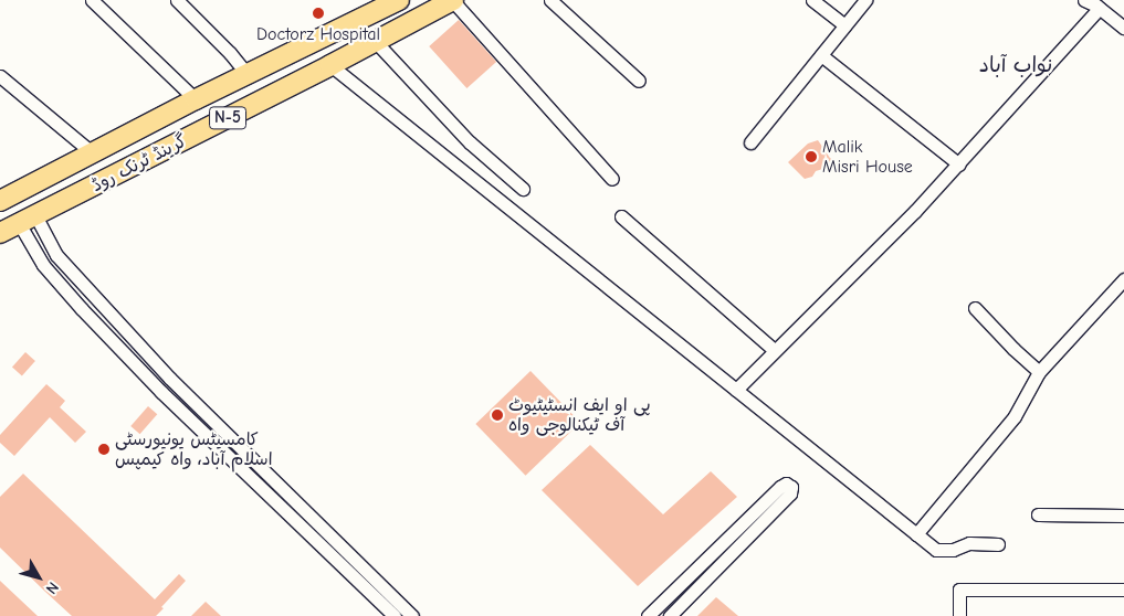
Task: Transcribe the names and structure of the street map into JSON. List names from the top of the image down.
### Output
{
  "streets": {
    "highway": ["N-5", "گرینڈ ٹرنک روڈ"]
  },
  "districts": ["نواب آباد"],
  "places": [
    "Doctorz Hospital",
    "Malik Misri House",
    "پی او ایف انسٹیٹیوٹ آف ٹیکنالوجی واہ",
    "کامسیٹس یونیورسٹی اسلام آباد، واہ کیمپس"
  ],
  "north": "bottom right"
}
